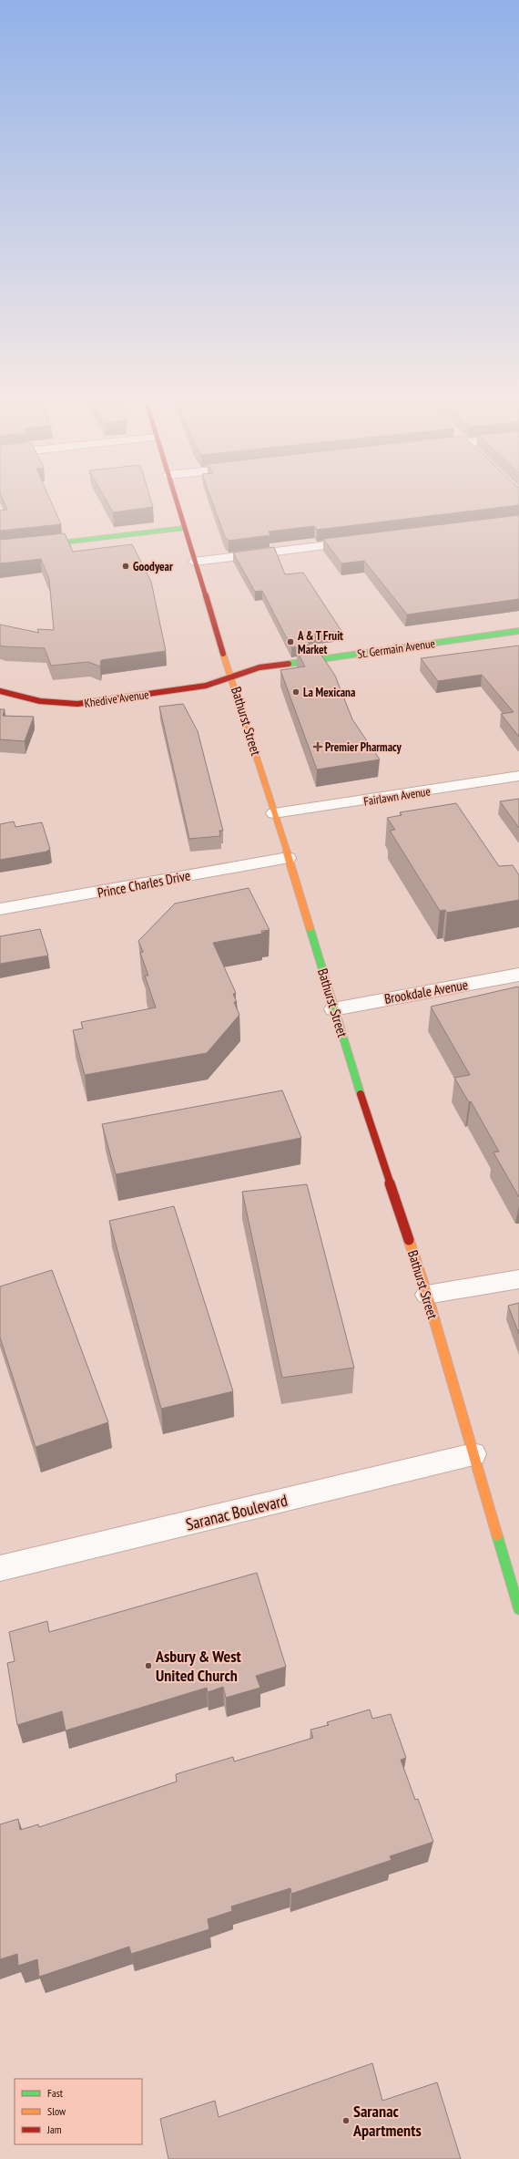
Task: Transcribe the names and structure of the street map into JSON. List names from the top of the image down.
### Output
{
  "streets": {
    "main road": ["St. Germain Avenue", "Khedive Avenue", "Bathurst Street"],
    "street": [
      "Fairlawn Avenue",
      "Prince Charles Drive",
      "Brookdale Avenue",
      "Saranac Boulevard"
    ]
  },
  "crossings": [
    ["St. Germain Avenue", "Khedive Avenue"],
    ["St. Germain Avenue", "Bathurst Street"],
    ["Khedive Avenue", "Bathurst Street"],
    ["Bathurst Street", "Fairlawn Avenue"],
    ["Bathurst Street", "Prince Charles Drive"],
    ["Bathurst Street", "Brookdale Avenue"],
    ["Bathurst Street", "Saranac Boulevard"]
  ],
  "places": {
    "other": [
      "Goodyear",
      "A & T Fruit Market",
      "La Mexicana",
      "Asbury & West United Church",
      "Saranac Apartments"
    ],
    "health": ["Premier Pharmacy"]
  },
  "legend": ["Fast", "Slow", "Jam"]
}
